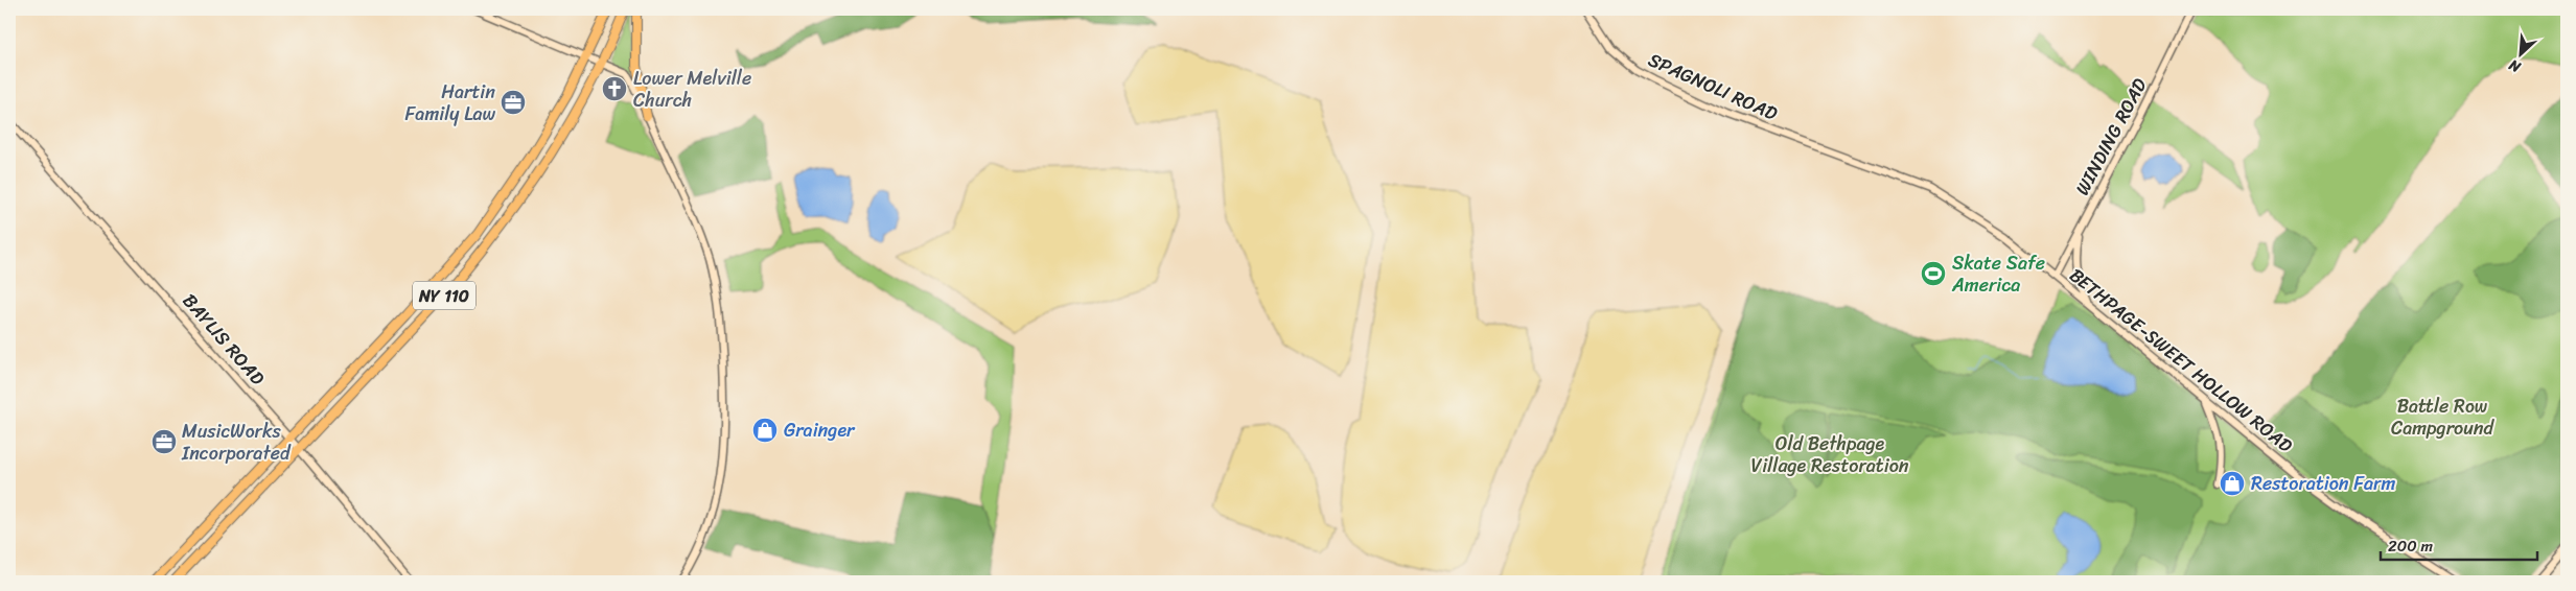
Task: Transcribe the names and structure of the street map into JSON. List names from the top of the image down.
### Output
{
  "streets": {
    "main road": [
      "SPAGNOLI ROAD",
      "WINDING ROAD",
      "NY 110",
      "BAYLIS ROAD",
      "BETHPAGE-SWEET HOLLOW ROAD"
    ]
  },
  "crossings": [
    ["SPAGNOLI ROAD", "BETHPAGE-SWEET HOLLOW ROAD"],
    ["WINDING ROAD", "BETHPAGE-SWEET HOLLOW ROAD"],
    ["NY 110", "BAYLIS ROAD"]
  ],
  "parks": ["Battle Row Campground", "Old Bethpage Village Restoration"],
  "places": {
    "church": ["Lower Melville Church"],
    "office": ["Hartin Family Law", "MusicWorks Incorporated"],
    "sports": ["Skate Safe America"],
    "shop": ["Grainger", "Restoration Farm"]
  },
  "scale_bar": "200 m",
  "north": "bottom left"
}
